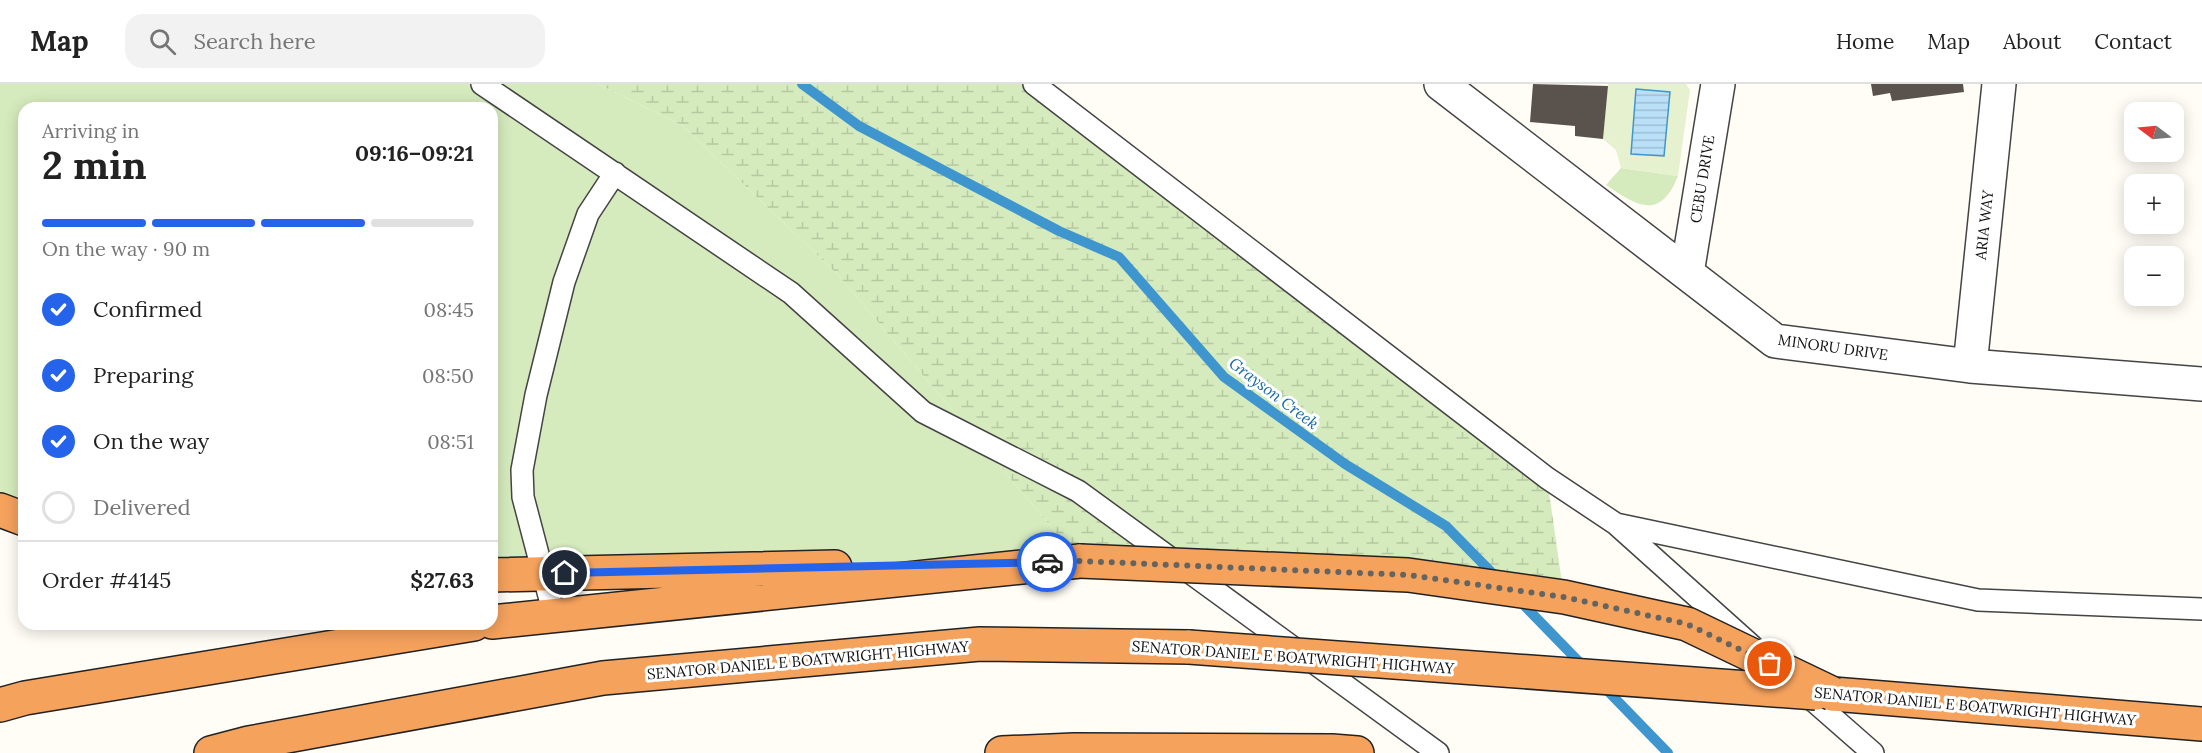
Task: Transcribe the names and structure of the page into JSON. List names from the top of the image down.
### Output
{
  "streets": {
    "highway": ["SENATOR DANIEL E BOATWRIGHT HIGHWAY"],
    "street": ["CEBU DRIVE", "ARIA WAY", "MINORU DRIVE"]
  },
  "crossings": [
    ["CEBU DRIVE", "MINORU DRIVE"],
    ["ARIA WAY", "MINORU DRIVE"]
  ],
  "water": ["Grayson Creek"],
  "north": "left",
  "page": {
    "header": "Map",
    "search": "Search here",
    "nav": [
      "Home",
      "Map",
      "About",
      "Contact"
    ],
    "map_buttons": ["+", "−"],
    "heading": ["2 min", "Arriving in", "09:16–09:21"],
    "panel": ["Order #4145", "$27.63"],
    "bar": "On the way · 90 m",
    "list": [
      ["Confirmed", "08:45"],
      ["Preparing", "08:50"],
      ["On the way", "08:51"],
      "Delivered"
    ]
  }
}
